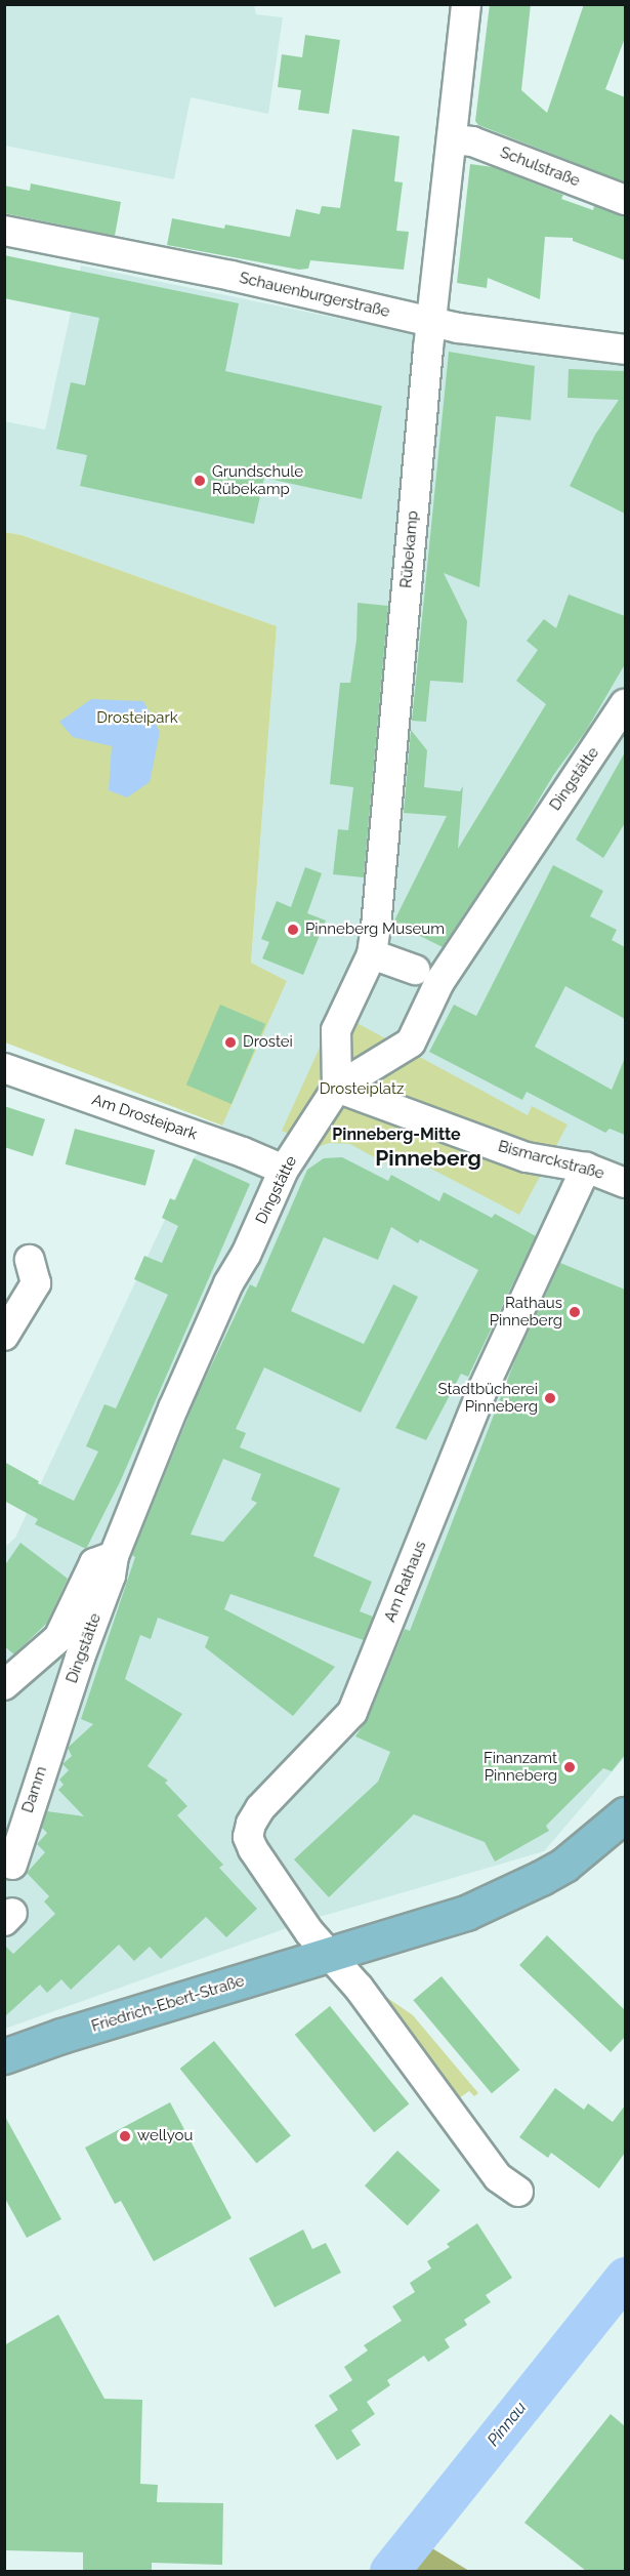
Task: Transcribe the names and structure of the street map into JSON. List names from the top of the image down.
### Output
{
  "streets": {
    "main road": ["Friedrich-Ebert-Straße"],
    "street": [
      "Schulstraße",
      "Schauenburgerstraße",
      "Rübekamp",
      "Dingstätte",
      "Am Drosteipark",
      "Bismarckstraße",
      "Am Rathaus",
      "Damm"
    ]
  },
  "crossings": [
    ["Schulstraße", "Rübekamp"],
    ["Schauenburgerstraße", "Rübekamp"],
    ["Rübekamp", "Dingstätte"],
    ["Rübekamp", "Bismarckstraße"],
    ["Dingstätte", "Am Drosteipark"],
    ["Dingstätte", "Bismarckstraße"],
    ["Dingstätte", "Damm"],
    ["Bismarckstraße", "Am Rathaus"],
    ["Am Rathaus", "Friedrich-Ebert-Straße"]
  ],
  "districts": ["Pinneberg-Mitte", "Pinneberg"],
  "water": ["Pinnau"],
  "parks": ["Drosteipark", "Drosteiplatz"],
  "places": [
    "Grundschule Rübekamp",
    "Pinneberg Museum",
    "Drostei",
    "Rathaus Pinneberg",
    "Stadtbücherei Pinneberg",
    "Finanzamt Pinneberg",
    "wellyou"
  ]
}
